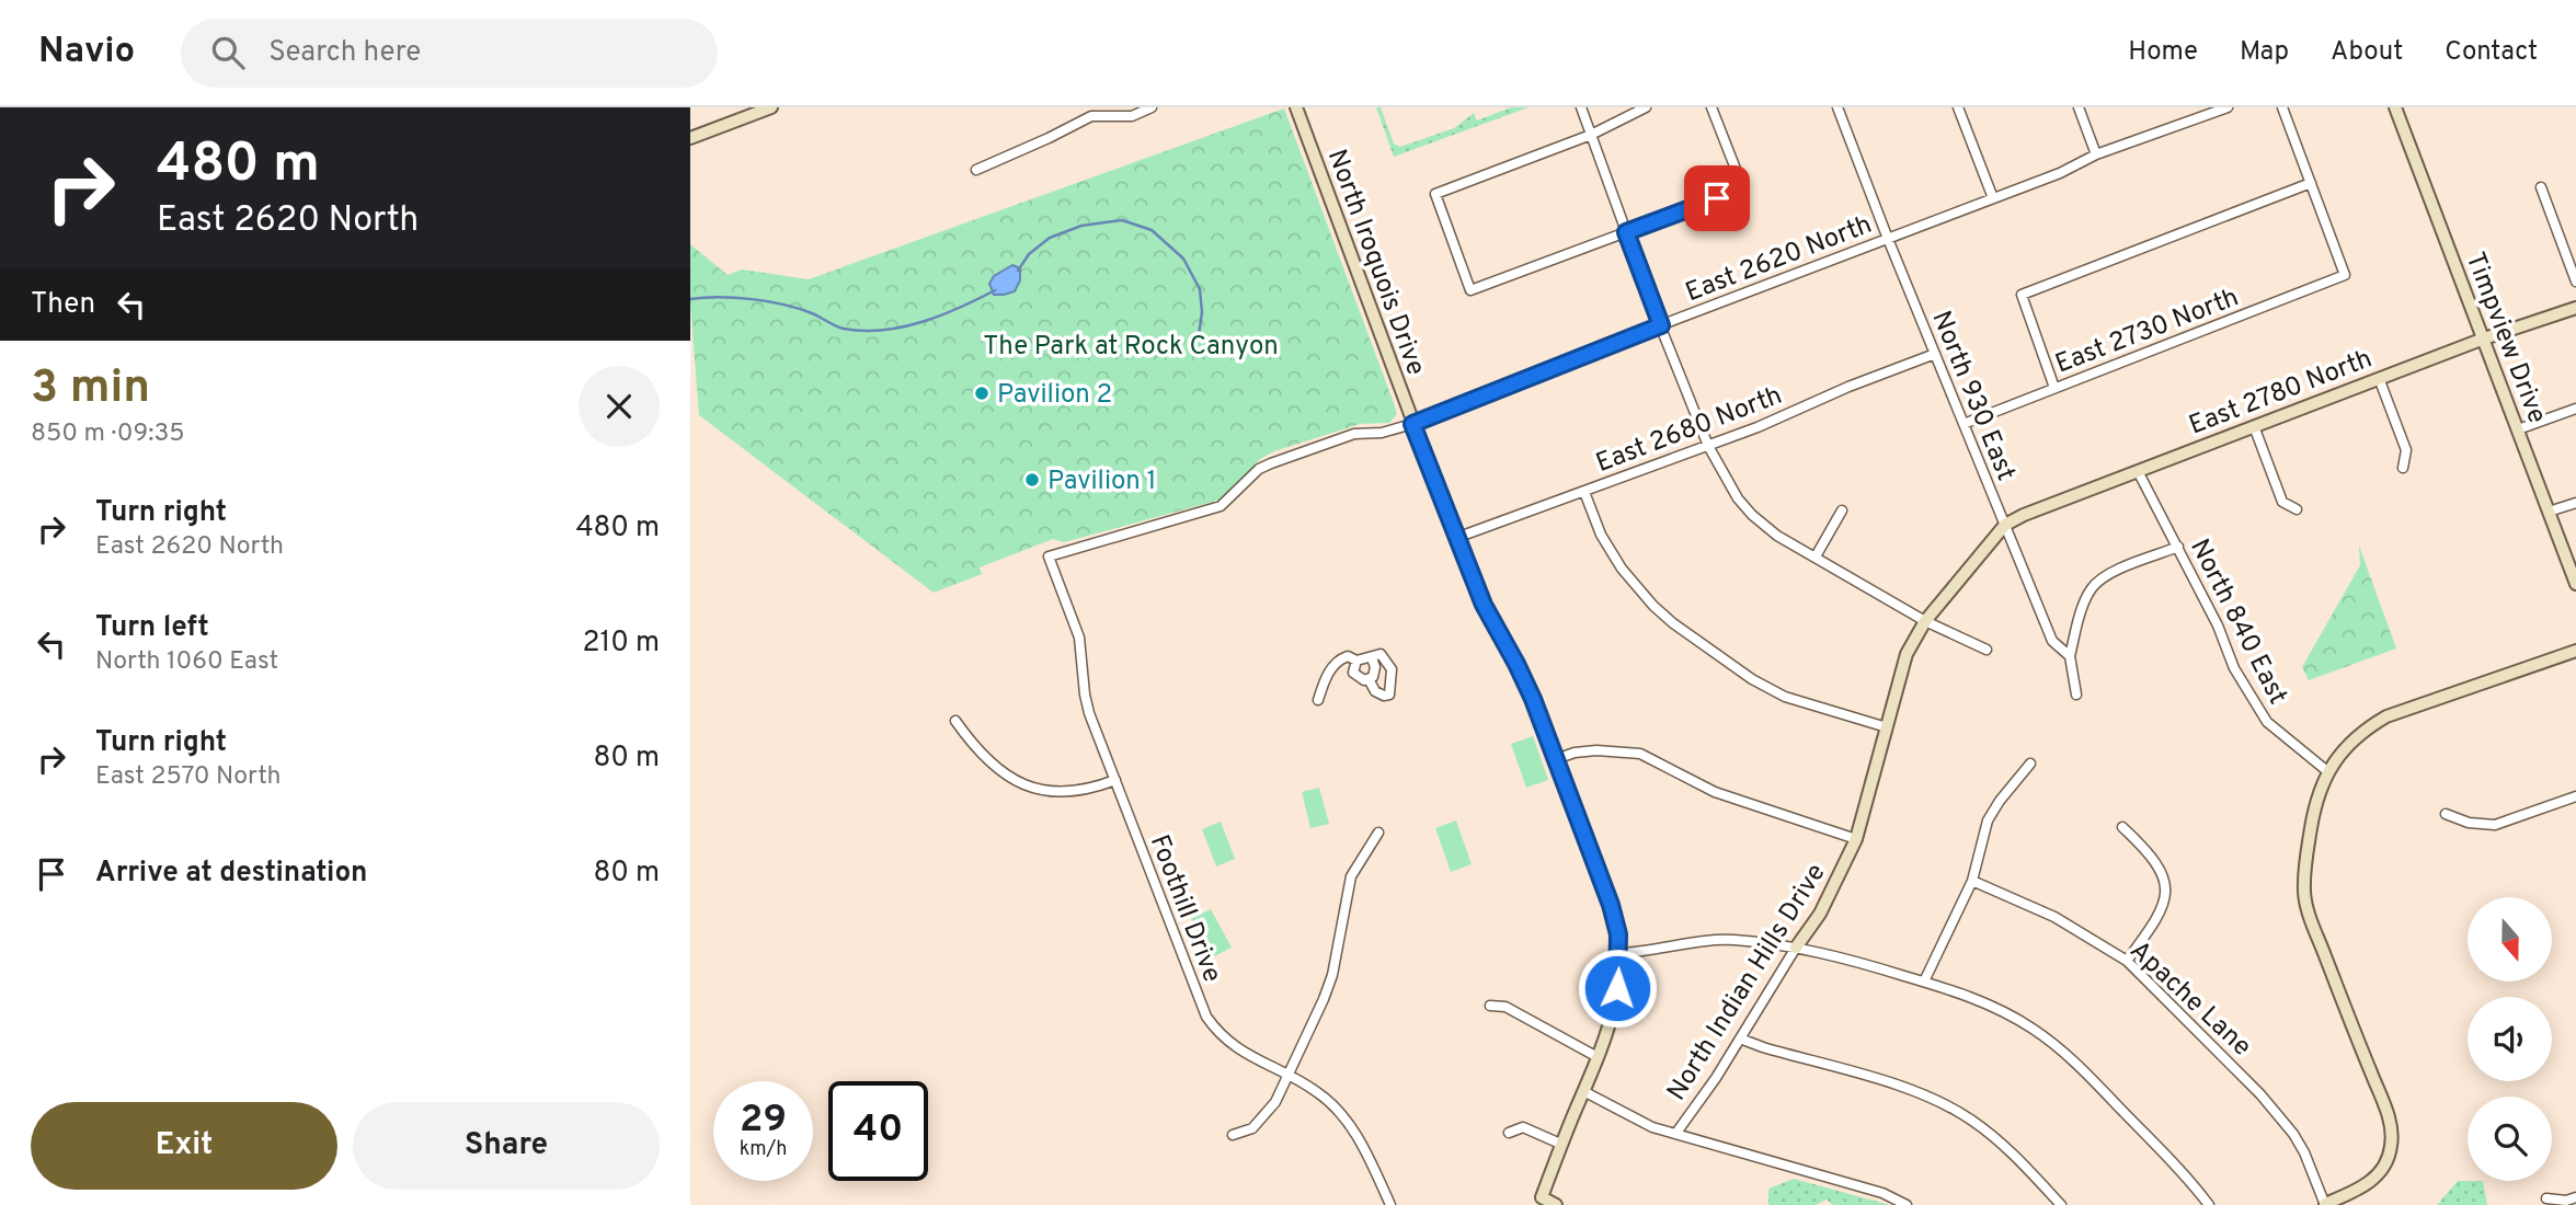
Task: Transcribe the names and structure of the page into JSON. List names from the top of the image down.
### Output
{
  "streets": {
    "street": [
      "East 2620 North",
      "North Iroquois Drive",
      "East 2730 North",
      "Timpview Drive",
      "East 2780 North",
      "North 930 East",
      "East 2680 North",
      "North 840 East",
      "Foothill Drive",
      "North Indian Hills Drive",
      "Apache Lane"
    ]
  },
  "crossings": [
    ["East 2620 North", "North Iroquois Drive"],
    ["East 2620 North", "North 930 East"],
    ["East 2620 North", "Foothill Drive"],
    ["North Iroquois Drive", "East 2680 North"],
    ["East 2730 North", "North 930 East"],
    ["Timpview Drive", "East 2780 North"],
    ["East 2780 North", "North 930 East"],
    ["East 2780 North", "North 840 East"],
    ["East 2780 North", "North Indian Hills Drive"],
    ["North 930 East", "East 2680 North"],
    ["North 930 East", "North Indian Hills Drive"]
  ],
  "parks": ["The Park at Rock Canyon"],
  "places": ["Pavilion 2", "Pavilion 1"],
  "north": "bottom",
  "page": {
    "header": "Navio",
    "search": "Search here",
    "nav": [
      "Home",
      "Map",
      "About",
      "Contact"
    ],
    "turn": ["480 m", "East 2620 North"],
    "then": "Then",
    "heading": ["3 min", "850 m · 09:35"],
    "list": [
      {
        "name": "Turn right",
        "note": "East 2620 North",
        "value": "480 m"
      },
      {
        "name": "Turn left",
        "note": "North 1060 East",
        "value": "210 m"
      },
      {
        "name": "Turn right",
        "note": "East 2570 North",
        "value": "80 m"
      },
      {
        "name": "Arrive at destination",
        "value": "80 m"
      }
    ],
    "speed": "29 km/h",
    "limit": "40",
    "buttons": ["Exit", "Share"]
  }
}
